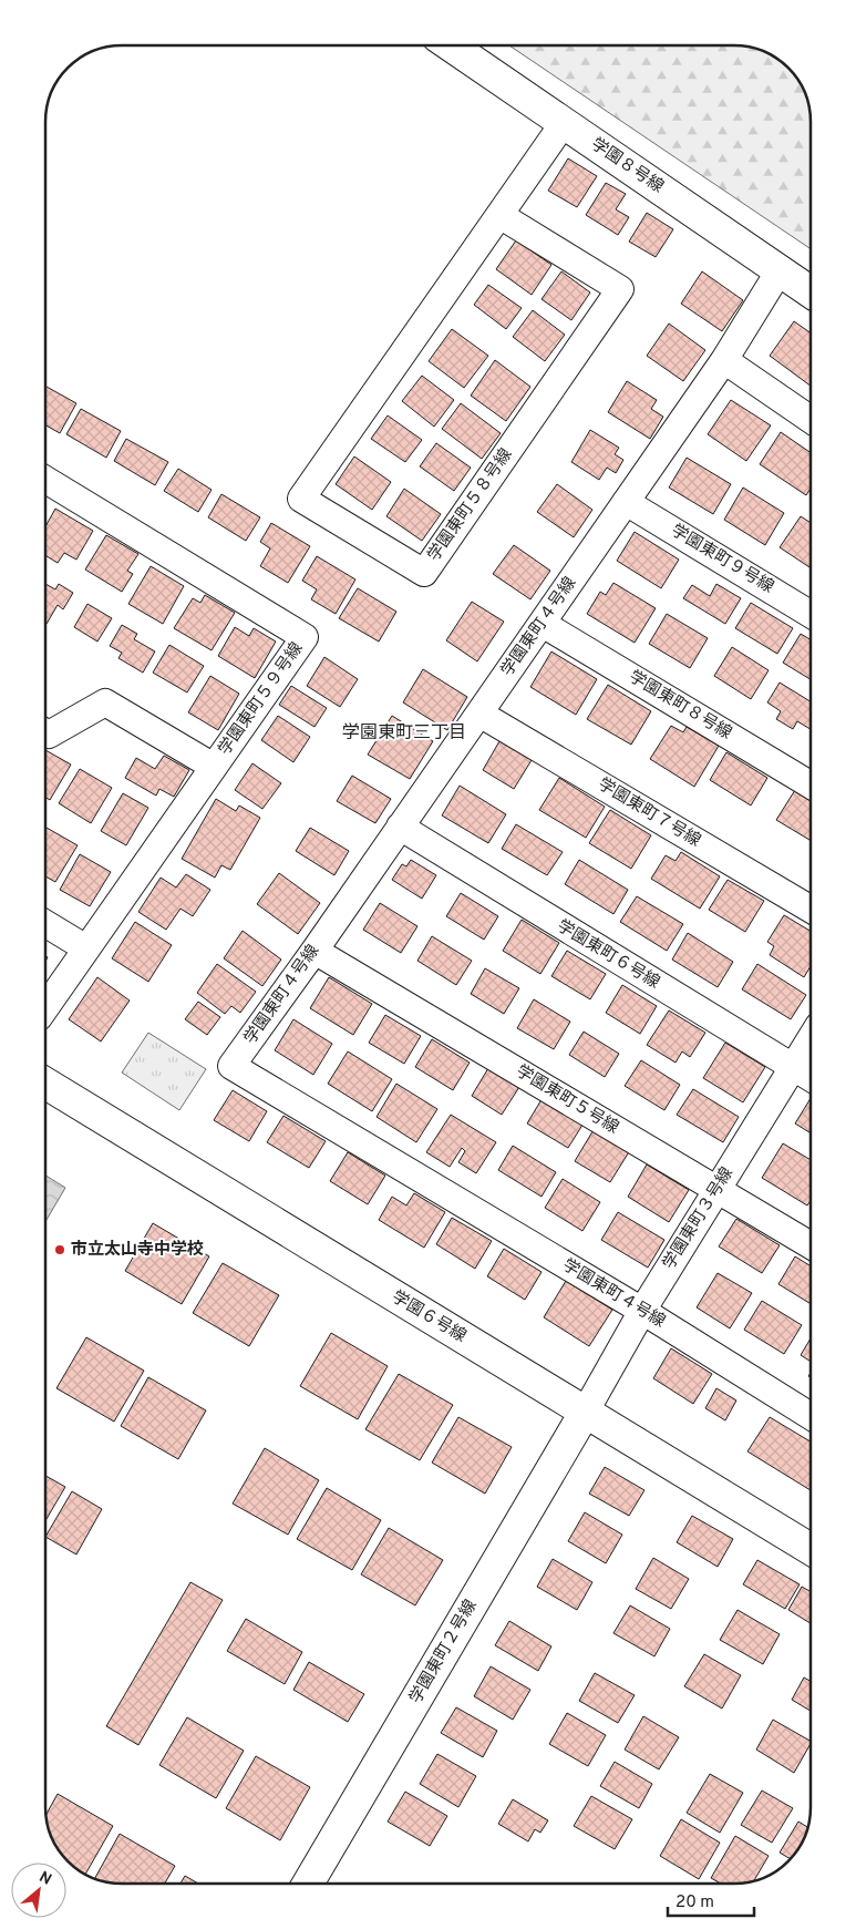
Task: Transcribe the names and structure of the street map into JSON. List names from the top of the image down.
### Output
{
  "streets": {
    "street": [
      "学園８号線",
      "学園東町５８号線",
      "学園東町９号線",
      "学園東町４号線",
      "学園東町５９号線",
      "学園東町８号線",
      "学園東町７号線",
      "学園東町６号線",
      "学園東町５号線",
      "学園東町３号線",
      "学園６号線",
      "学園東町２号線"
    ]
  },
  "crossings": [
    ["学園８号線", "学園東町５８号線"],
    ["学園８号線", "学園東町４号線"],
    ["学園東町９号線", "学園東町４号線"],
    ["学園東町４号線", "学園東町８号線"],
    ["学園東町４号線", "学園東町７号線"],
    ["学園東町４号線", "学園東町６号線"],
    ["学園東町４号線", "学園東町５号線"],
    ["学園東町４号線", "学園東町３号線"],
    ["学園東町６号線", "学園東町３号線"],
    ["学園東町５号線", "学園東町３号線"],
    ["学園東町３号線", "学園６号線"],
    ["学園東町３号線", "学園東町２号線"],
    ["学園６号線", "学園東町２号線"]
  ],
  "districts": ["学園東町三丁目"],
  "places": ["市立太山寺中学校"],
  "scale_bar": "20 m",
  "north": "top right"
}
